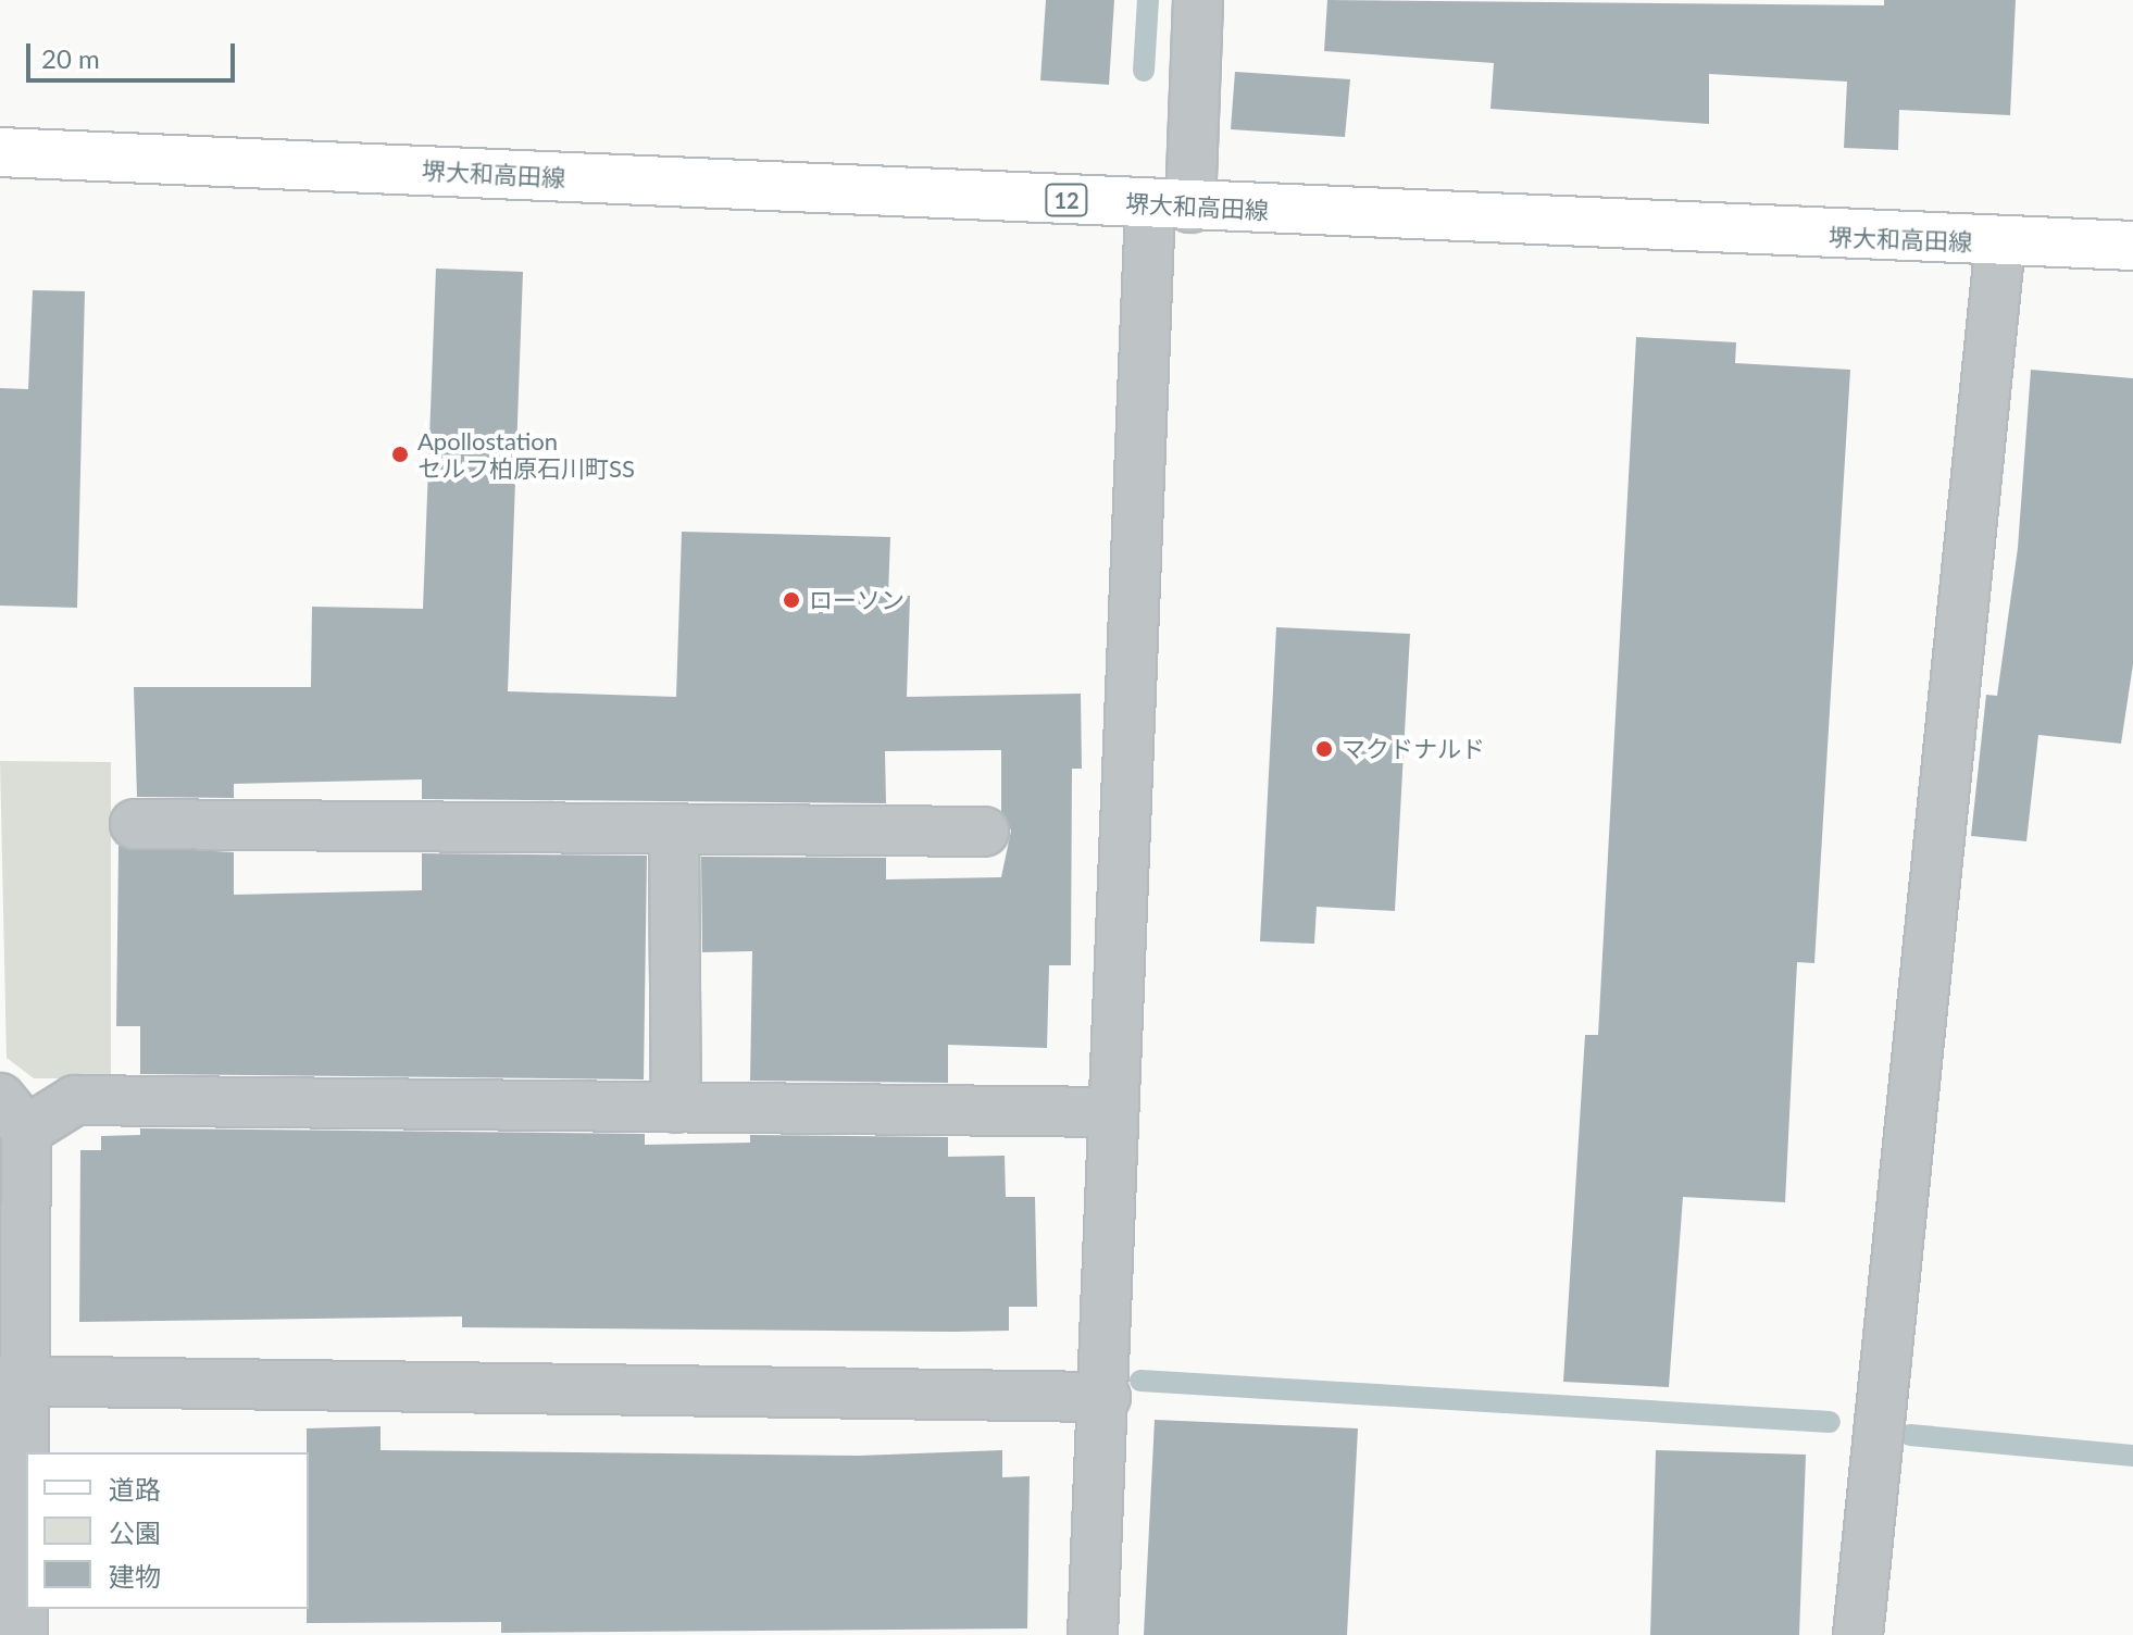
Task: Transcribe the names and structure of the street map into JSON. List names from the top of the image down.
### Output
{
  "streets": {
    "main road": ["堺大和高田線", "12"]
  },
  "places": ["Apollostation セルフ柏原石川町SS", "ローソン", "マクドナルド"],
  "legend": ["道路", "公園", "建物"],
  "scale_bar": "20 m"
}
